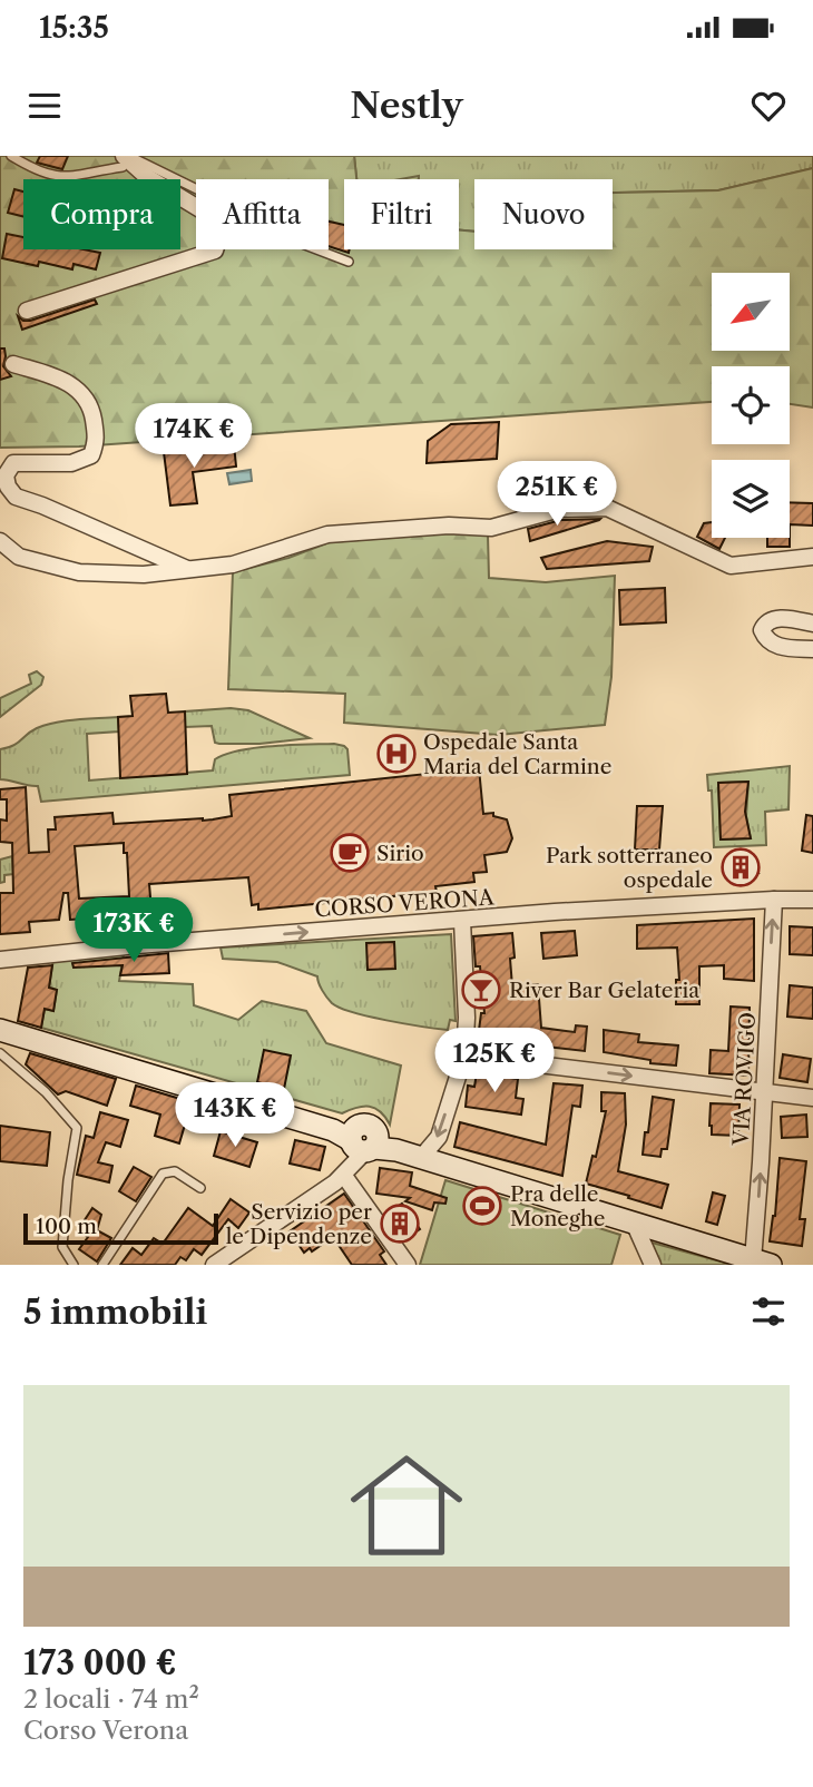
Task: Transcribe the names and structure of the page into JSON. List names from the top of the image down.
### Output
{
  "streets": {
    "street": ["CORSO VERONA", "VIA ROVIGO"]
  },
  "crossings": [
    ["CORSO VERONA", "VIA ROVIGO"]
  ],
  "one_way": ["CORSO VERONA", "VIA ROVIGO"],
  "places": {
    "hospital": ["Ospedale Santa Maria del Carmine"],
    "cafe": ["Sirio"],
    "building": ["Park sotterraneo ospedale", "Servizio per le Dipendenze"],
    "bar": ["River Bar Gelateria"],
    "sports": ["Pra delle Moneghe"]
  },
  "scale_bar": "100 m",
  "north": "bottom left",
  "page": {
    "status": "15:35",
    "header": "Nestly",
    "chip": [
      "Compra",
      "Affitta",
      "Filtri",
      "Nuovo"
    ],
    "price": [
      "174K €",
      "251K €",
      "173K €",
      "125K €",
      "143K €"
    ],
    "scale": "100 m",
    "heading": "5 immobili",
    "list": [
      {
        "name": "173 000 €",
        "note": "2 locali · 74 m² · Corso Verona"
      }
    ]
  }
}
